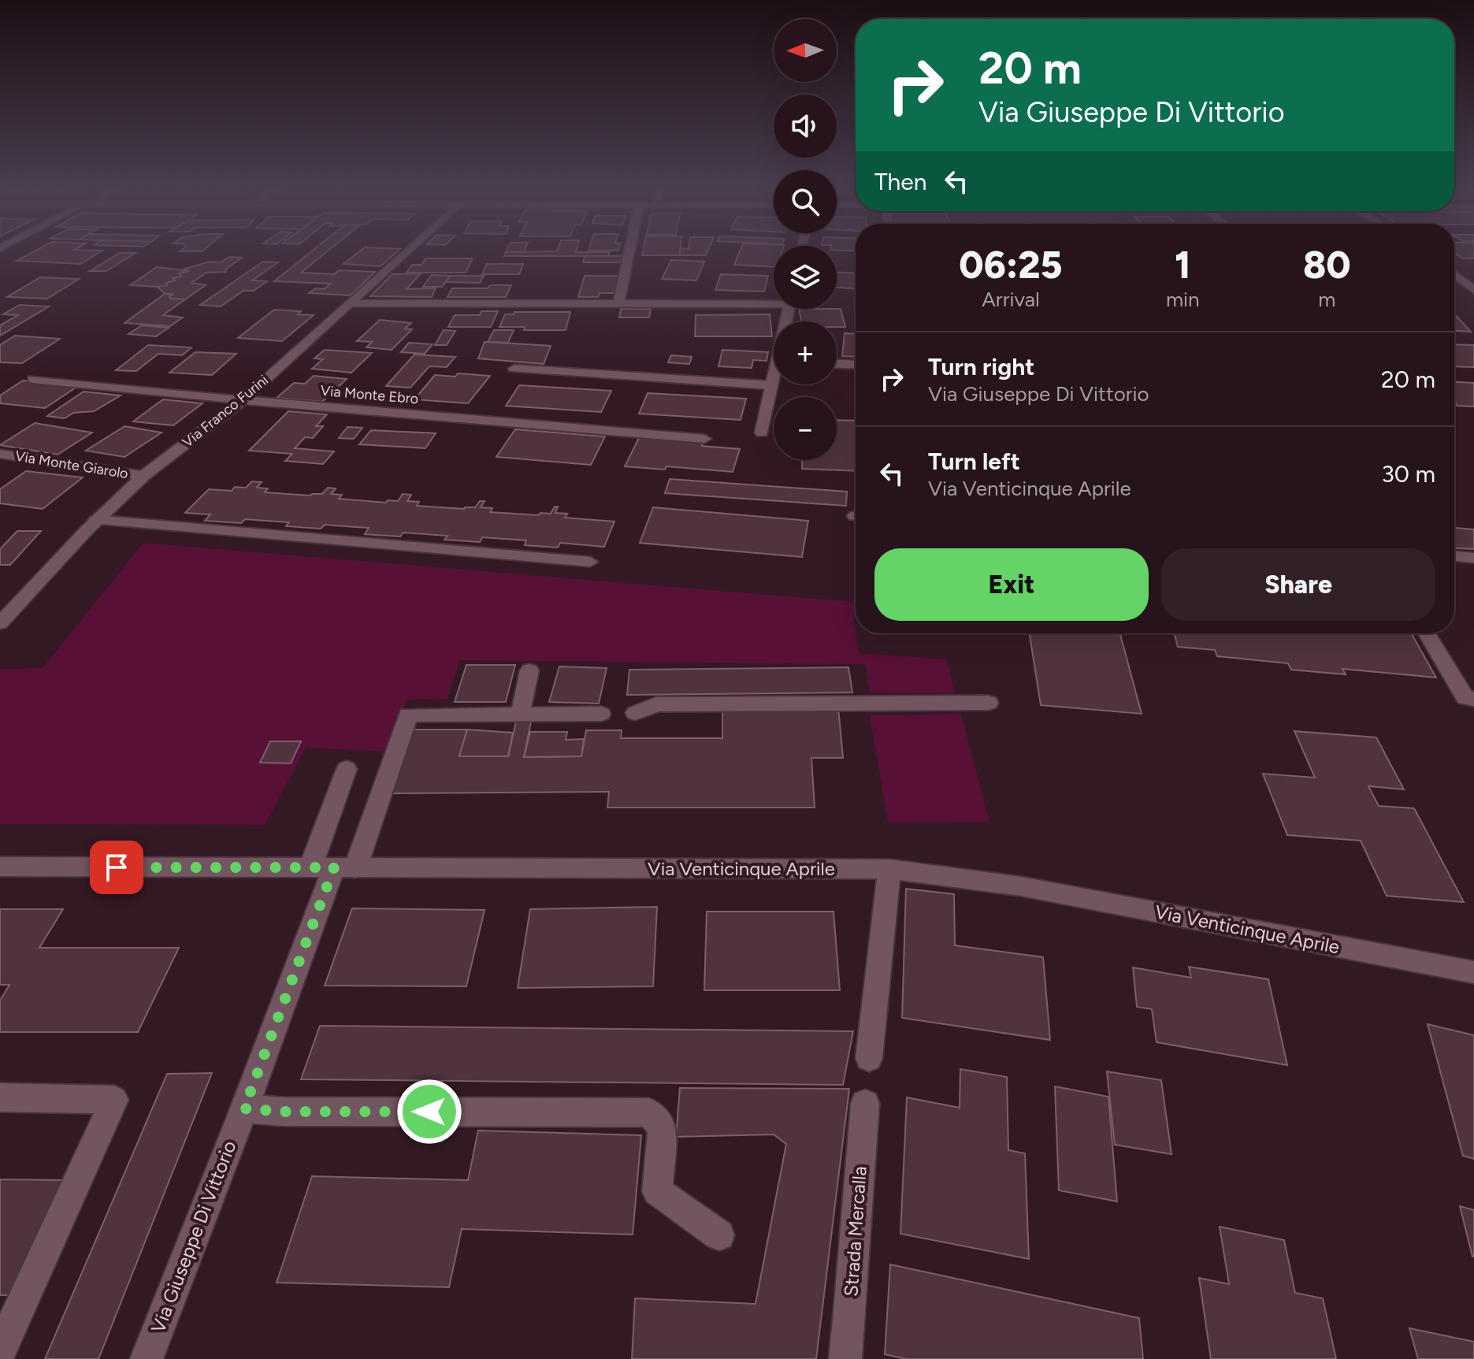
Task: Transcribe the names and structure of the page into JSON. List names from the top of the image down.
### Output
{
  "streets": {
    "street": [
      "Via Monte Ebro",
      "Via Franco Furini",
      "Via Monte Giarolo",
      "Via Venticinque Aprile",
      "Strada Mercalla",
      "Via Giuseppe Di Vittorio"
    ]
  },
  "crossings": [
    ["Via Monte Ebro", "Via Franco Furini"],
    ["Via Franco Furini", "Via Monte Giarolo"],
    ["Via Venticinque Aprile", "Via Giuseppe Di Vittorio"]
  ],
  "north": "left",
  "page": {
    "map_buttons": ["+", "−"],
    "turn": ["20 m", "Via Giuseppe Di Vittorio"],
    "then": "Then",
    "eta": [
      "06:25",
      "Arrival",
      "1",
      "min",
      "80",
      "m"
    ],
    "list": [
      {
        "name": "Turn right",
        "note": "Via Giuseppe Di Vittorio",
        "value": "20 m"
      },
      {
        "name": "Turn left",
        "note": "Via Venticinque Aprile",
        "value": "30 m"
      }
    ],
    "buttons": ["Exit", "Share"]
  }
}
